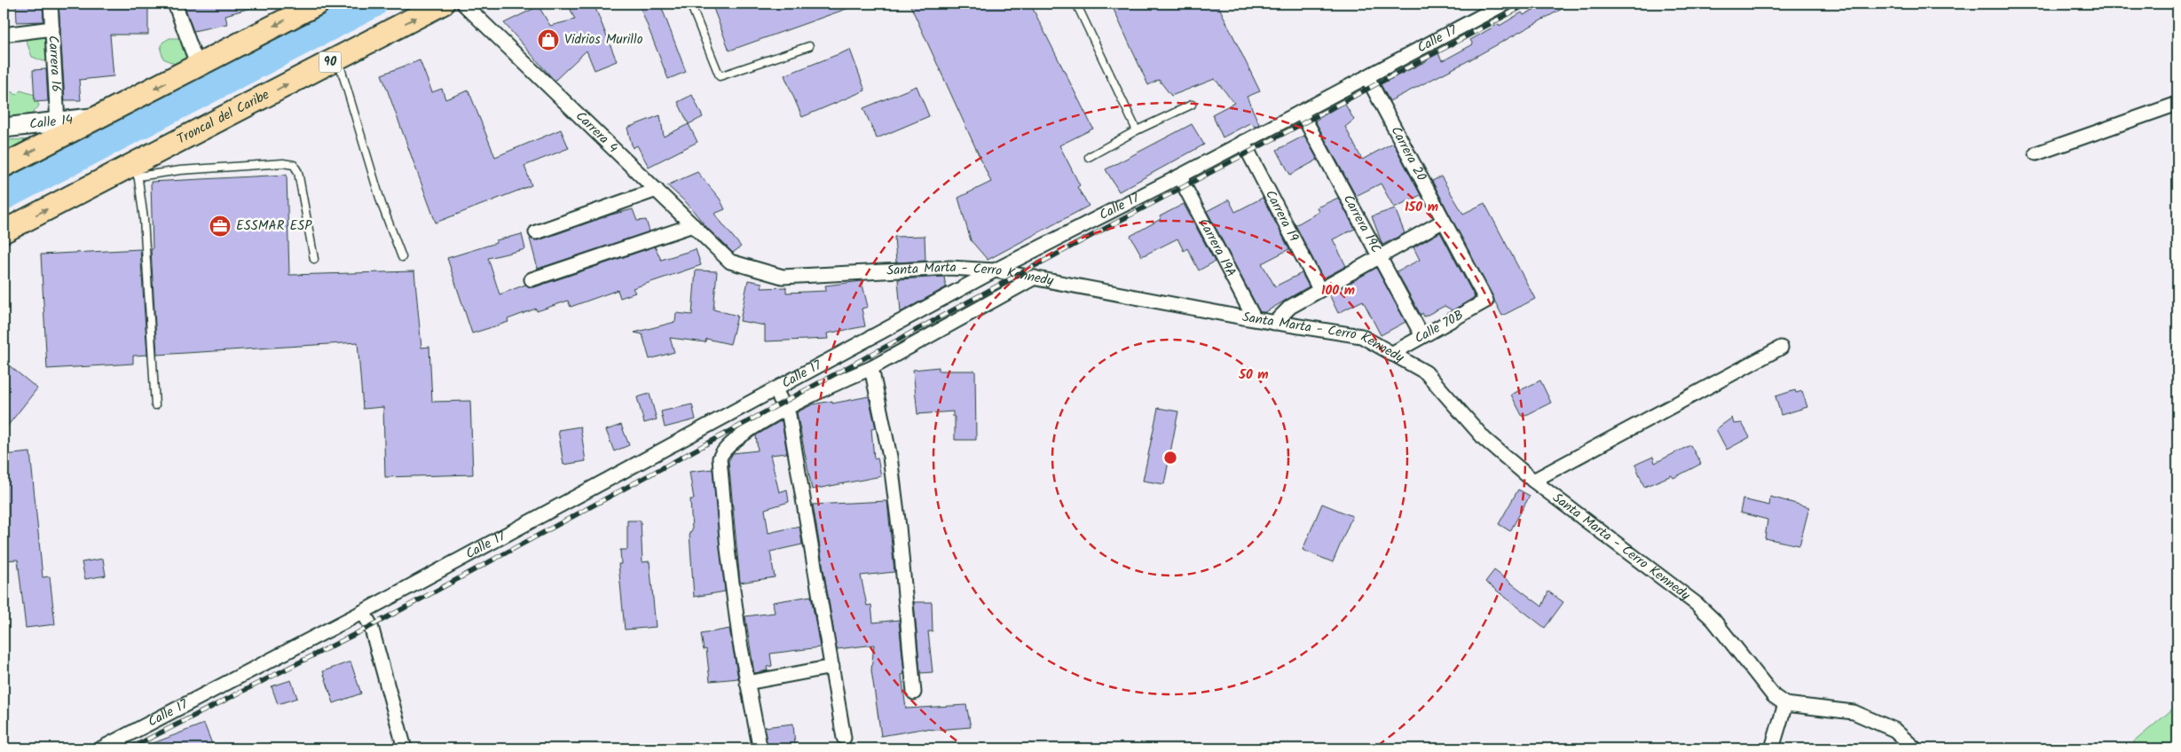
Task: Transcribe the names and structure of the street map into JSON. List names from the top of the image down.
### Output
{
  "streets": {
    "highway": ["90", "Troncal del Caribe"],
    "main road": ["Calle 14"],
    "street": [
      "Calle 17",
      "Carrera 16",
      "Carrera 4",
      "Carrera 20",
      "Carrera 19",
      "Carrera 19C",
      "Carrera 19A",
      "Santa Marta - Cerro Kennedy",
      "Calle 70B"
    ]
  },
  "crossings": [
    ["Calle 17", "Carrera 20"],
    ["Calle 17", "Carrera 19"],
    ["Calle 17", "Carrera 19C"],
    ["Calle 17", "Carrera 19A"],
    ["Calle 17", "Santa Marta - Cerro Kennedy"],
    ["Carrera 16", "Calle 14"],
    ["Carrera 4", "Santa Marta - Cerro Kennedy"],
    ["Carrera 20", "Calle 70B"],
    ["Carrera 19C", "Calle 70B"],
    ["Carrera 19A", "Santa Marta - Cerro Kennedy"],
    ["Santa Marta - Cerro Kennedy", "Calle 70B"]
  ],
  "places": {
    "shop": ["Vidrios Murillo"],
    "office": ["ESSMAR ESP"]
  },
  "rings": ["150 m", "100 m", "50 m"]
}
